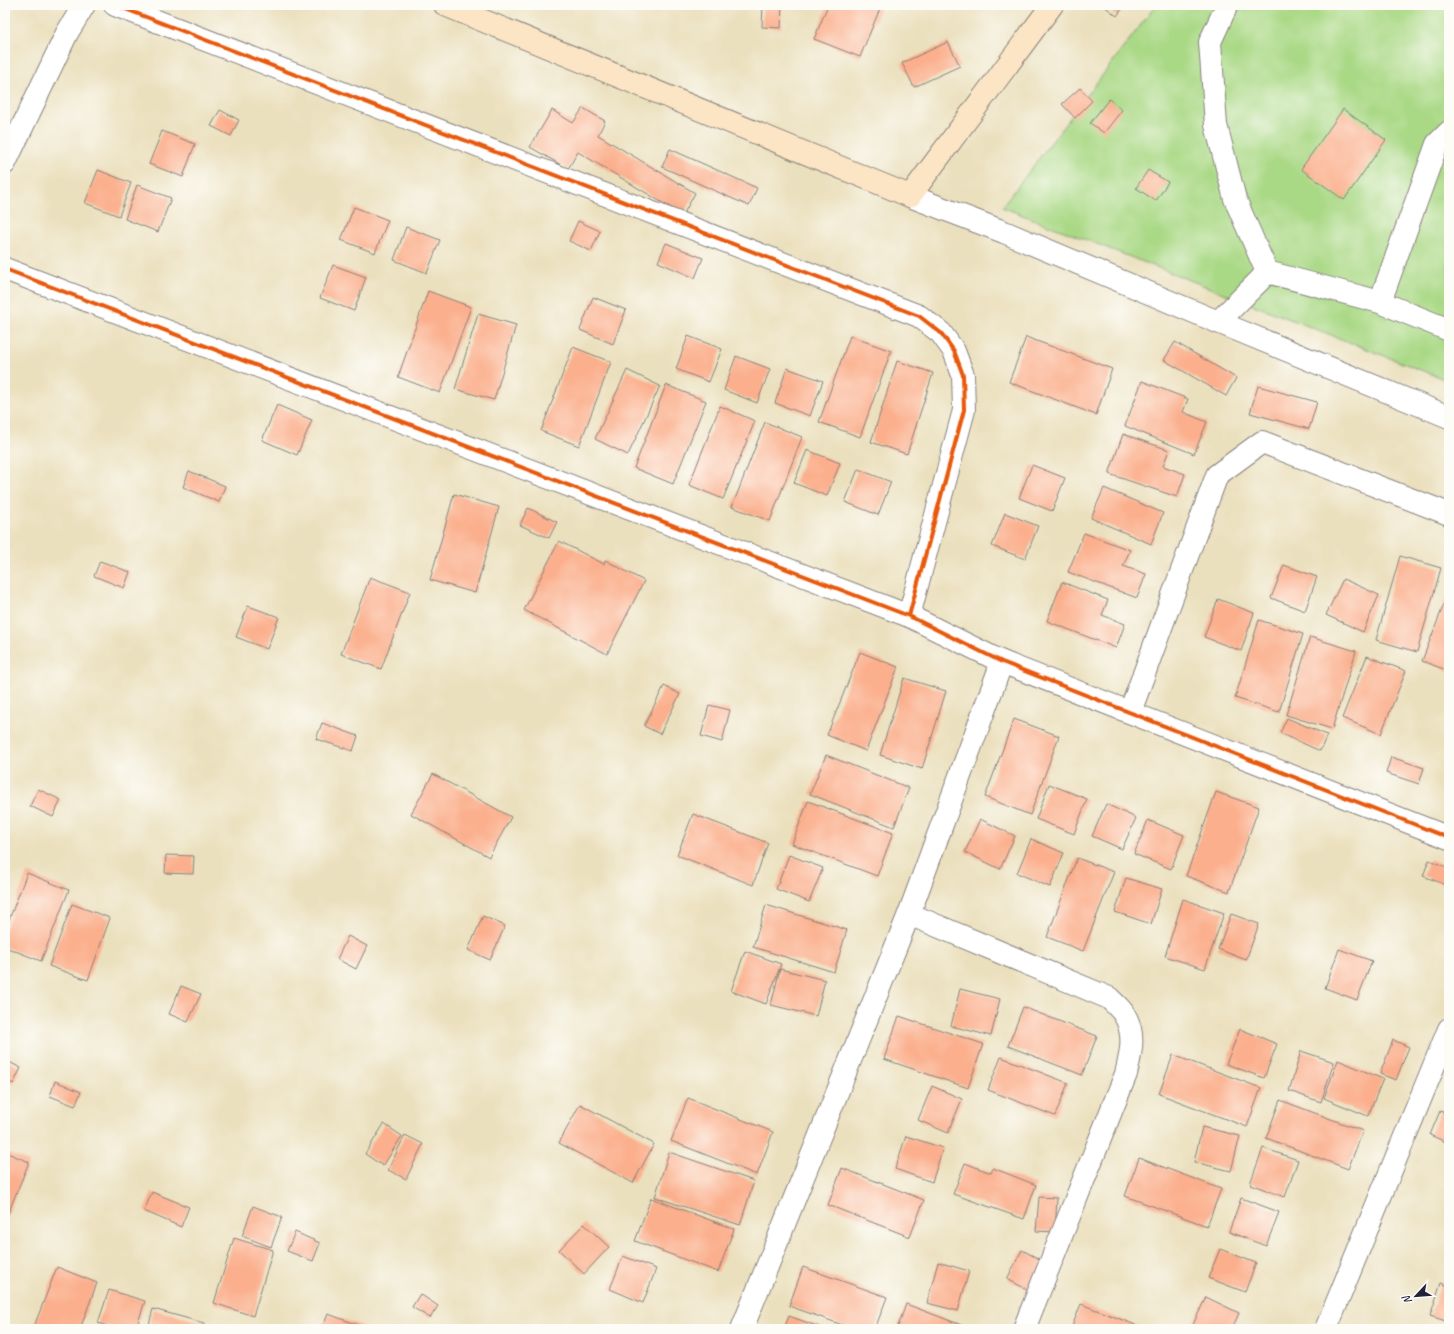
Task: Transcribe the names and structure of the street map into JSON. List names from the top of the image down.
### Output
{
  "north": "bottom left"
}
